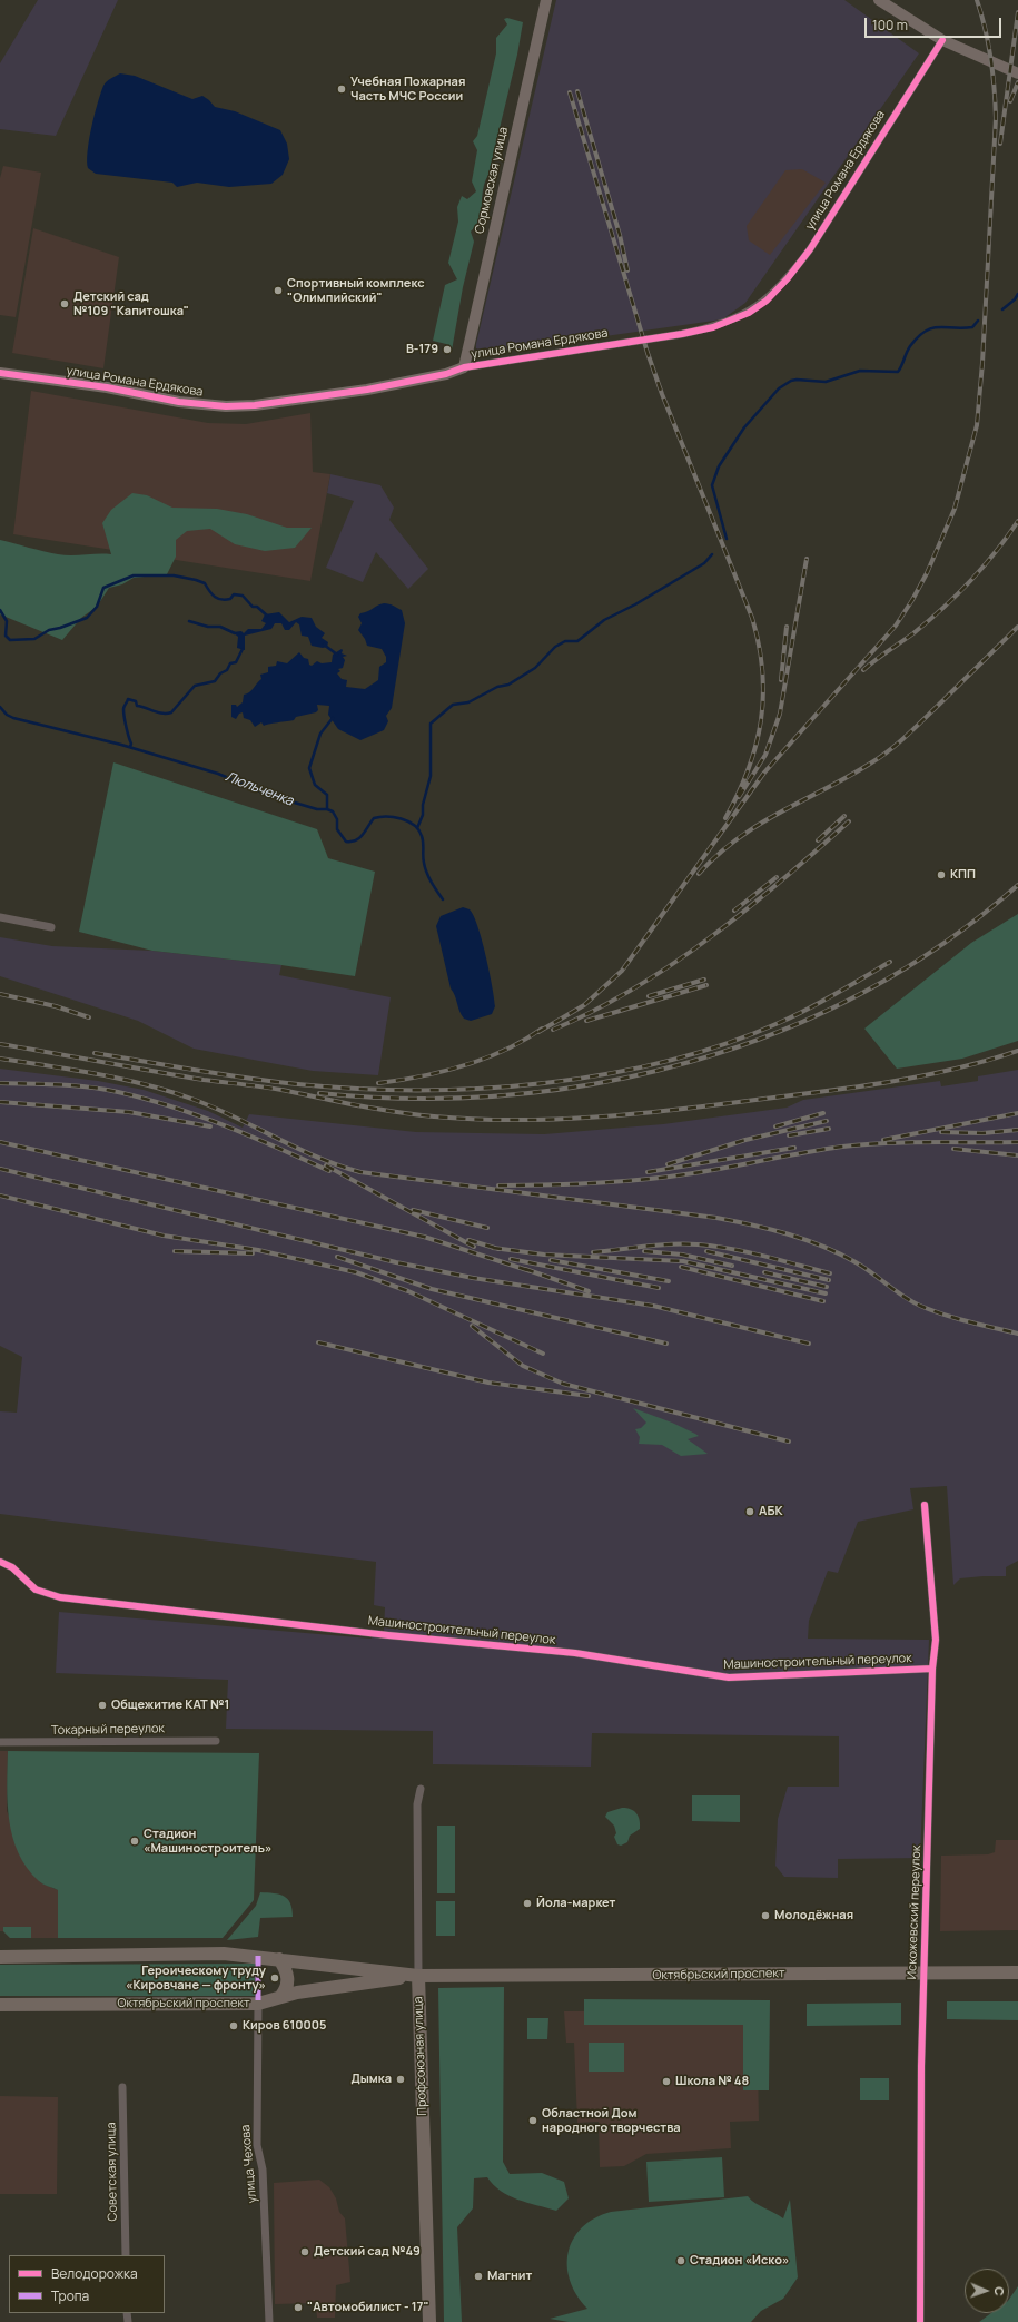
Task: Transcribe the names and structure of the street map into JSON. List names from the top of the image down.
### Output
{
  "streets": {
    "main road": ["Октябрьский проспект", "Профсоюзная улица"],
    "street": [
      "улица Романа Ердякова",
      "Сормовская улица",
      "Машиностроительный переулок",
      "Токарный переулок",
      "Искожевский переулок",
      "улица Чехова",
      "Советская улица"
    ]
  },
  "crossings": [
    ["улица Романа Ердякова", "Сормовская улица"],
    ["Машиностроительный переулок", "Искожевский переулок"],
    ["Искожевский переулок", "Октябрьский проспект"],
    ["Октябрьский проспект", "Профсоюзная улица"],
    ["Октябрьский проспект", "улица Чехова"]
  ],
  "water": ["Люльченка"],
  "places": [
    "Учебная Пожарная Часть МЧС России",
    "Спортивный комплекс \"Олимпийский\"",
    "Детский сад №109 \"Капитошка\"",
    "В-179",
    "КПП",
    "АБК",
    "Общежитие КАТ №1",
    "Стадион «Машиностроитель»",
    "Йола-маркет",
    "Молодёжная",
    "Героическому труду «Кировчане — фронту»",
    "Киров 610005",
    "Дымка",
    "Школа № 48",
    "Областной Дом народного творчества",
    "Детский сад №49",
    "Стадион «Иско»",
    "Магнит",
    "\"Автомобилист - 17\""
  ],
  "legend": ["Велодорожка", "Тропа"],
  "scale_bar": "100 m",
  "north": "right"
}
